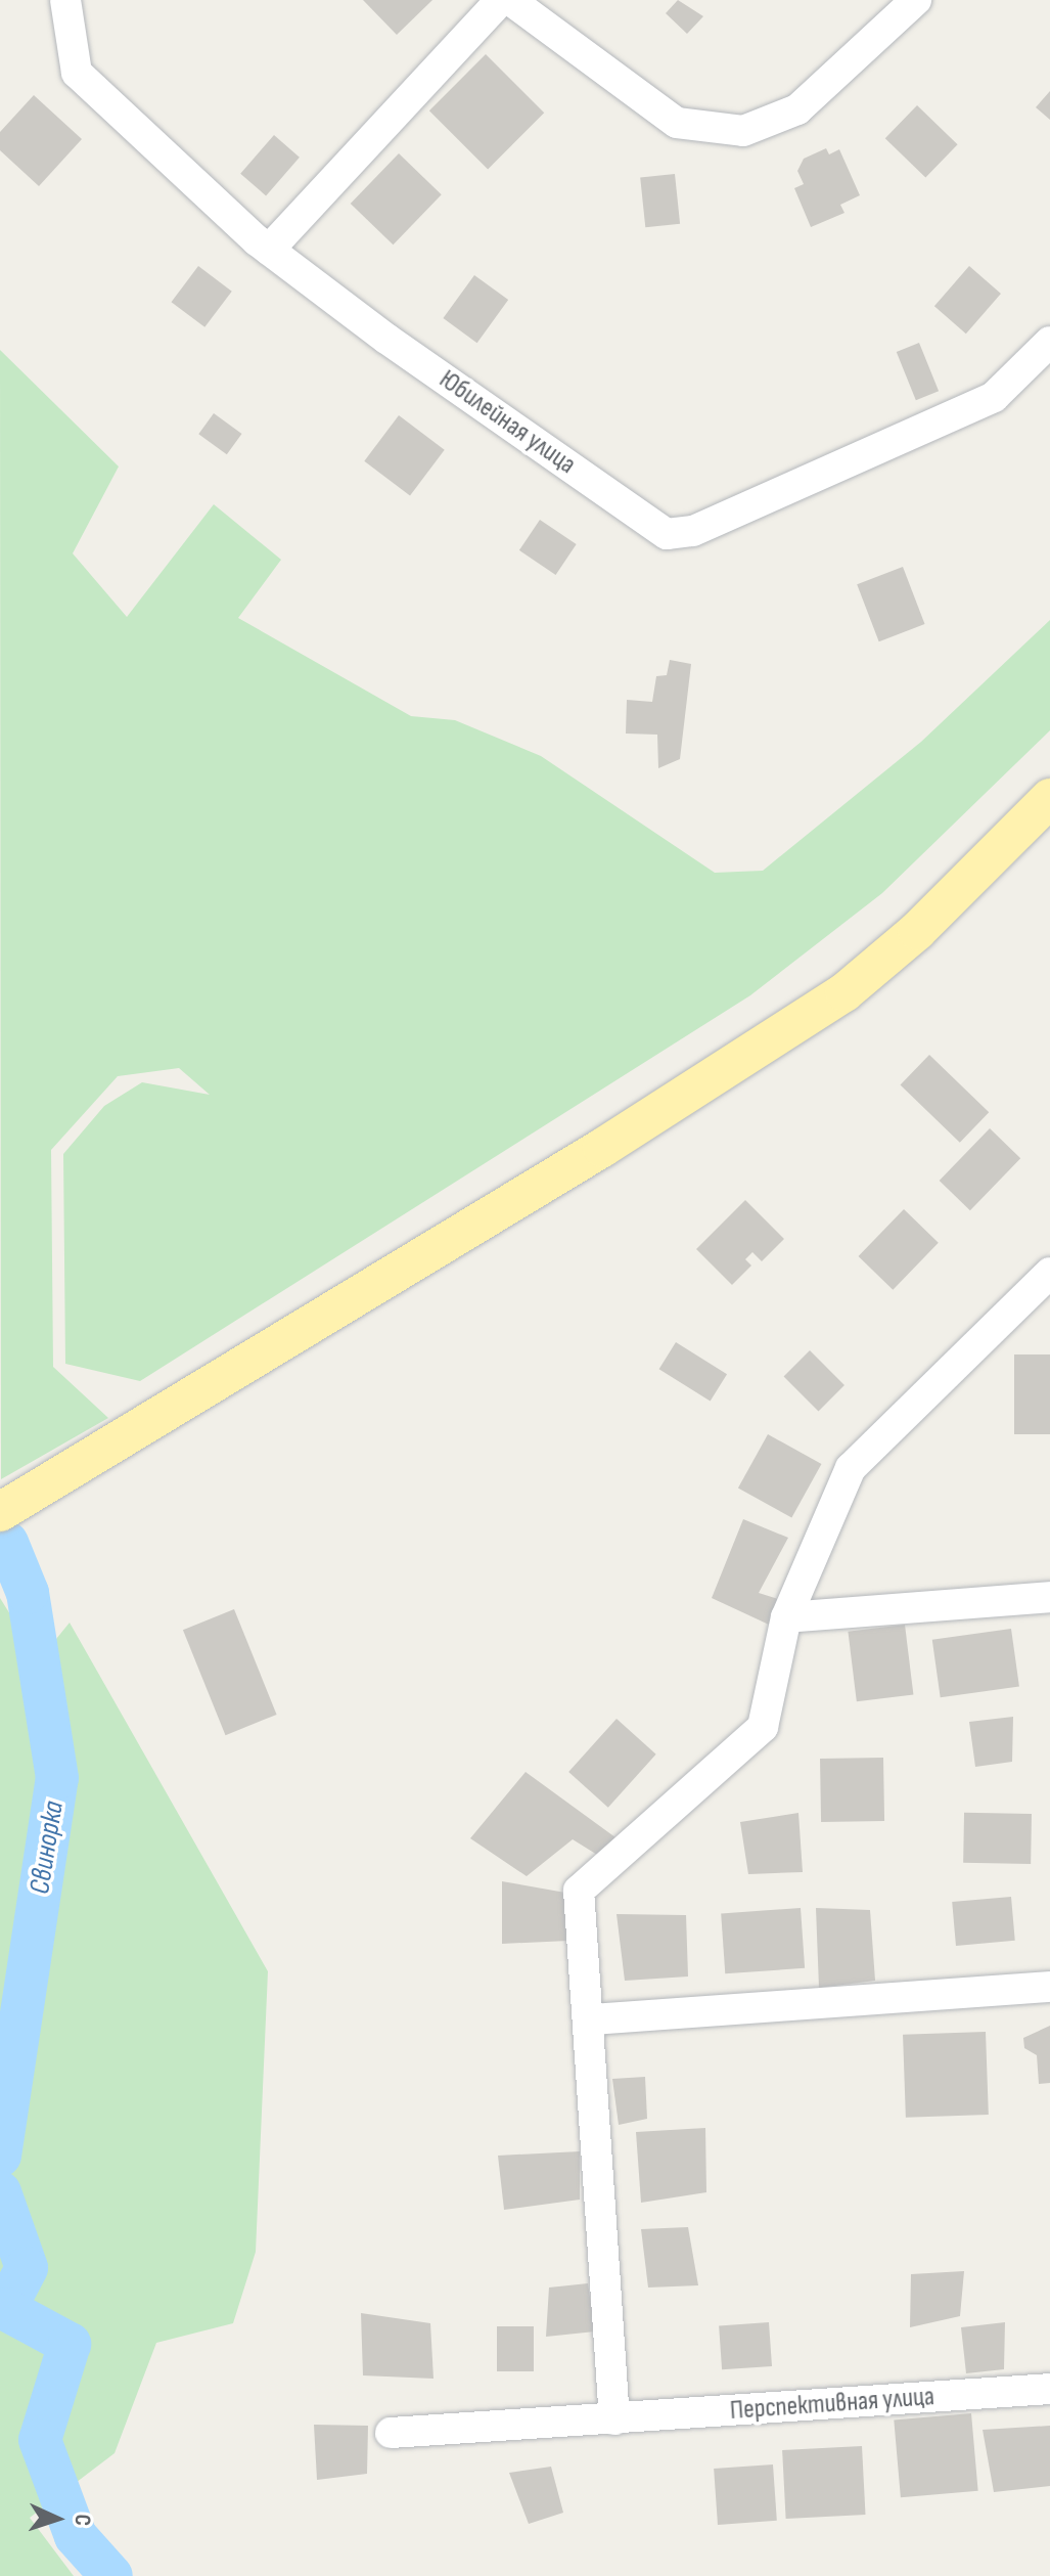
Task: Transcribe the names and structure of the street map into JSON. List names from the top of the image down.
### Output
{
  "streets": {
    "street": ["Юбилейная улица", "Перспективная улица"]
  },
  "water": ["Свинорка"],
  "north": "right"
}
